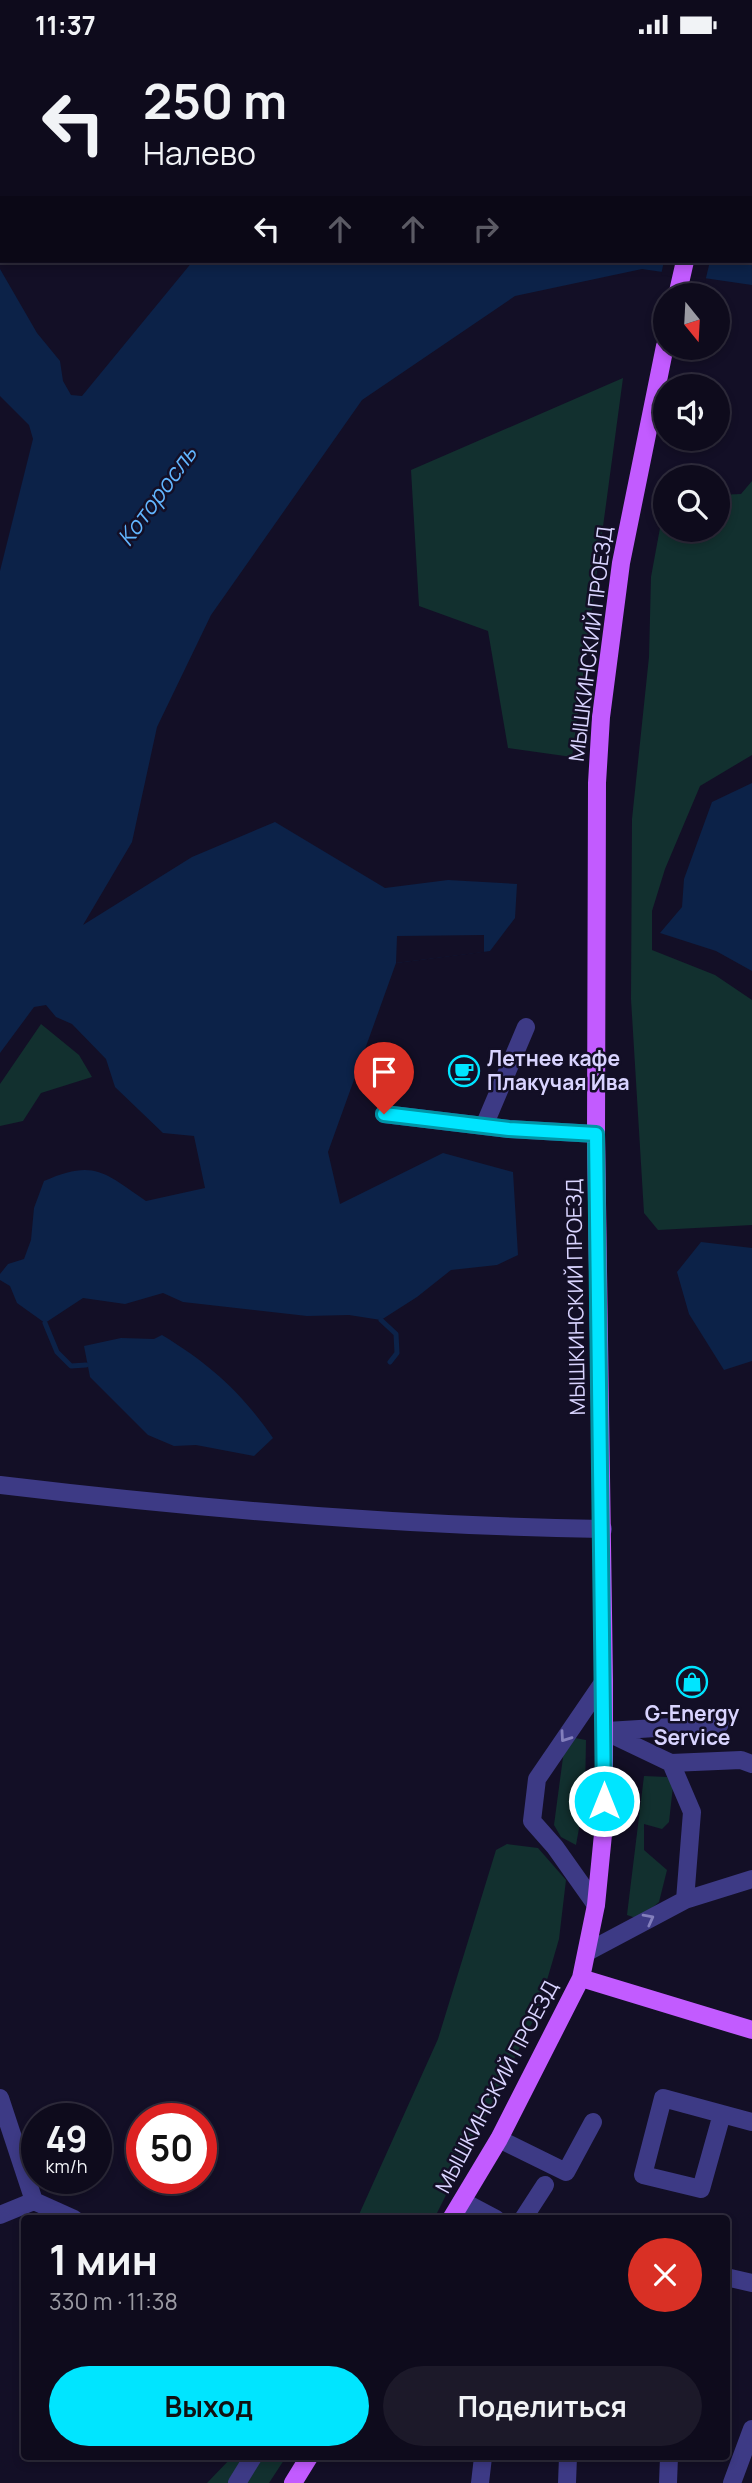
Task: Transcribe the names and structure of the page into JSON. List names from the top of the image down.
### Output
{
  "streets": {
    "main road": ["МЫШКИНСКИЙ ПРОЕЗД"]
  },
  "water": ["Которосль"],
  "places": {
    "cafe": ["Летнее кафе Плакучая Ива"],
    "shop": ["G-Energy Service"]
  },
  "north": "bottom",
  "page": {
    "status": "11:37",
    "turn": ["250 m", "Налево"],
    "speed": "49 km/h",
    "limit": "50",
    "heading": ["1 мин", "330 m · 11:38"],
    "buttons": ["Выход", "Поделиться"]
  }
}
